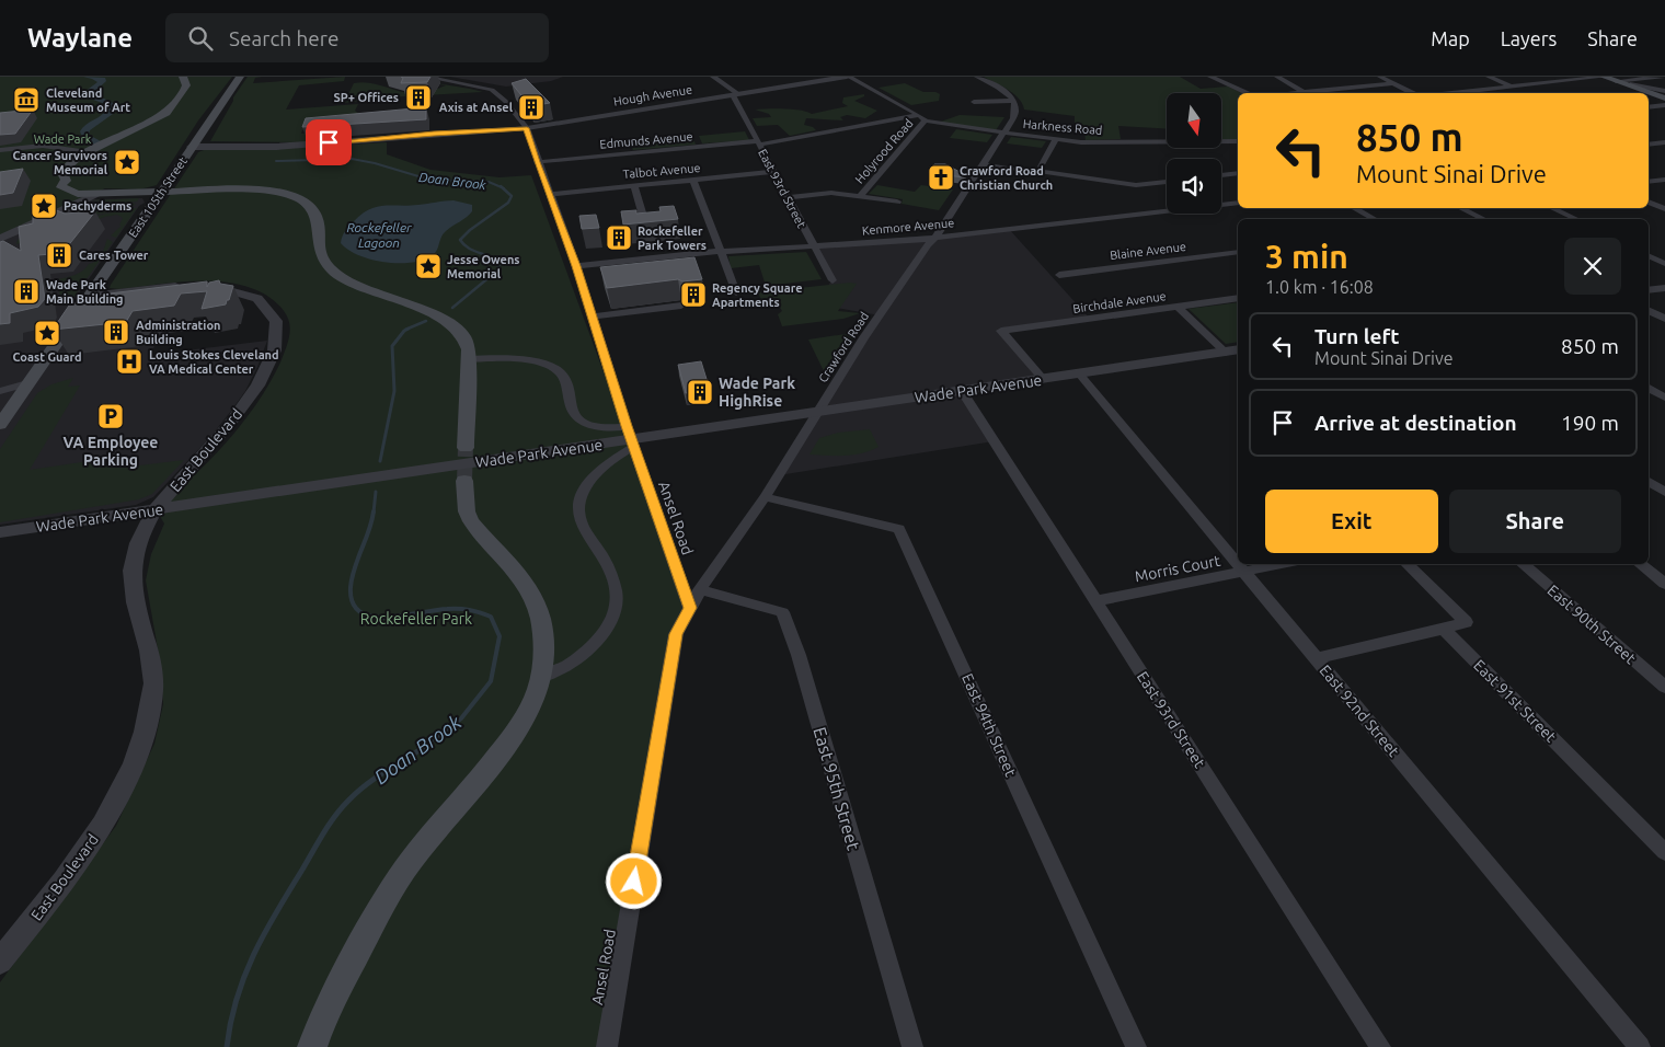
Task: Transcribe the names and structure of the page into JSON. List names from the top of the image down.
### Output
{
  "streets": {
    "main road": ["East 105th Street"],
    "street": [
      "Hough Avenue",
      "Harkness Road",
      "Edmunds Avenue",
      "Holyrood Road",
      "Talbot Avenue",
      "East 93rd Street",
      "Kenmore Avenue",
      "Blaine Avenue",
      "Birchdale Avenue",
      "Crawford Road",
      "Wade Park Avenue",
      "East Boulevard",
      "Ansel Road",
      "Morris Court",
      "East 90th Street",
      "East 91st Street",
      "East 92nd Street",
      "East 94th Street",
      "East 95th Street"
    ]
  },
  "crossings": [
    ["Hough Avenue", "East 93rd Street"],
    ["Hough Avenue", "East 105th Street"],
    ["Hough Avenue", "Ansel Road"],
    ["Harkness Road", "Holyrood Road"],
    ["Harkness Road", "Crawford Road"],
    ["Edmunds Avenue", "East 93rd Street"],
    ["Edmunds Avenue", "Ansel Road"],
    ["Talbot Avenue", "East 93rd Street"],
    ["Talbot Avenue", "Ansel Road"],
    ["East 93rd Street", "Kenmore Avenue"],
    ["East 93rd Street", "Wade Park Avenue"],
    ["East 93rd Street", "Morris Court"],
    ["East 105th Street", "East Boulevard"],
    ["Kenmore Avenue", "Crawford Road"],
    ["Kenmore Avenue", "Ansel Road"],
    ["Birchdale Avenue", "Wade Park Avenue"],
    ["Crawford Road", "Wade Park Avenue"],
    ["Crawford Road", "Ansel Road"],
    ["Crawford Road", "East 94th Street"],
    ["Crawford Road", "East 95th Street"],
    ["Wade Park Avenue", "East Boulevard"],
    ["Wade Park Avenue", "Ansel Road"],
    ["Wade Park Avenue", "East 92nd Street"],
    ["Morris Court", "East 92nd Street"]
  ],
  "water": ["Doan Brook", "Rockefeller Lagoon"],
  "parks": ["Wade Park", "Rockefeller Park"],
  "places": {
    "building": [
      "SP+ Offices",
      "Axis at Ansel",
      "Rockefeller Park Towers",
      "Cares Tower",
      "Wade Park Main Building",
      "Regency Square Apartments",
      "Administration Building",
      "Wade Park HighRise"
    ],
    "museum": ["Cleveland Museum of Art"],
    "place": [
      "Cancer Survivors Memorial",
      "Pachyderms",
      "Jesse Owens Memorial",
      "Coast Guard"
    ],
    "church": ["Crawford Road Christian Church"],
    "hospital": ["Louis Stokes Cleveland VA Medical Center"],
    "parking": ["VA Employee Parking"]
  },
  "north": "bottom",
  "page": {
    "header": "Waylane",
    "search": "Search here",
    "nav": ["Map", "Layers", "Share"],
    "turn": ["850 m", "Mount Sinai Drive"],
    "heading": ["3 min", "1.0 km · 16:08"],
    "list": [
      {
        "name": "Turn left",
        "note": "Mount Sinai Drive",
        "value": "850 m"
      },
      {
        "name": "Arrive at destination",
        "value": "190 m"
      }
    ],
    "buttons": ["Exit", "Share"]
  }
}
